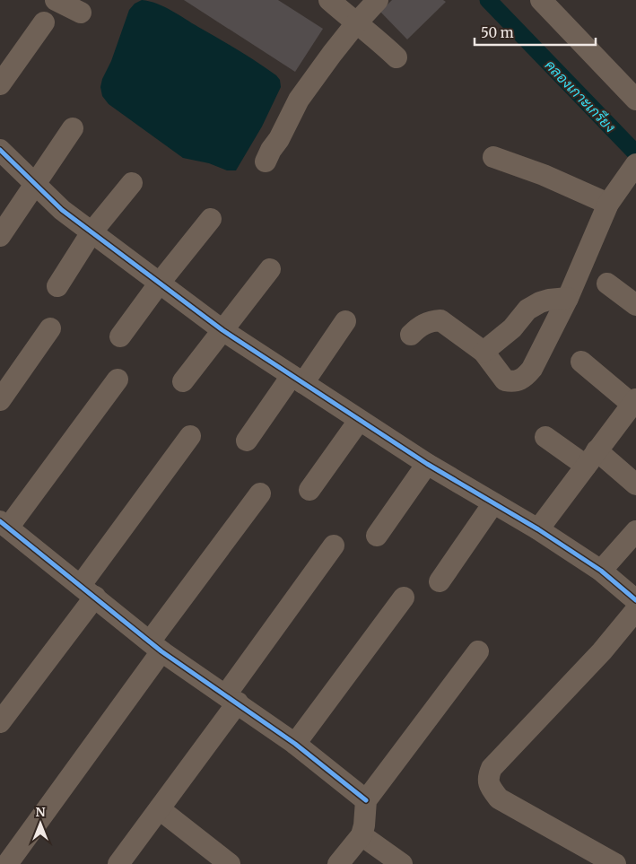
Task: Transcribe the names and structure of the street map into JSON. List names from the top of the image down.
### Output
{
  "water": ["คลองเกาะเกรียง"],
  "scale_bar": "50 m",
  "north": "top"
}
